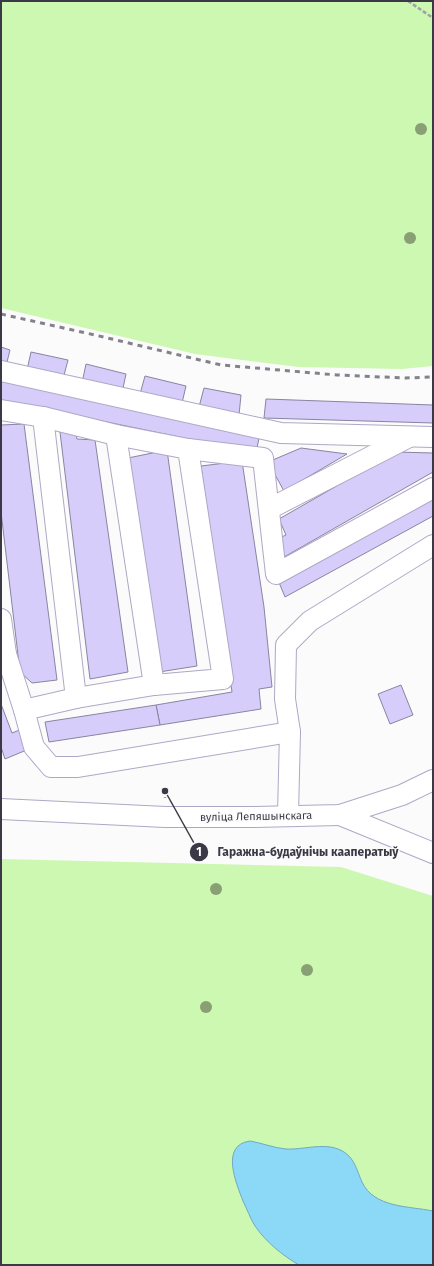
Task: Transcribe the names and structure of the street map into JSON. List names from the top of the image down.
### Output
{
  "streets": {
    "street": ["вуліца Лепяшынскага"]
  },
  "places": ["Гаражна-будаўнічы кааператыў"]
}
